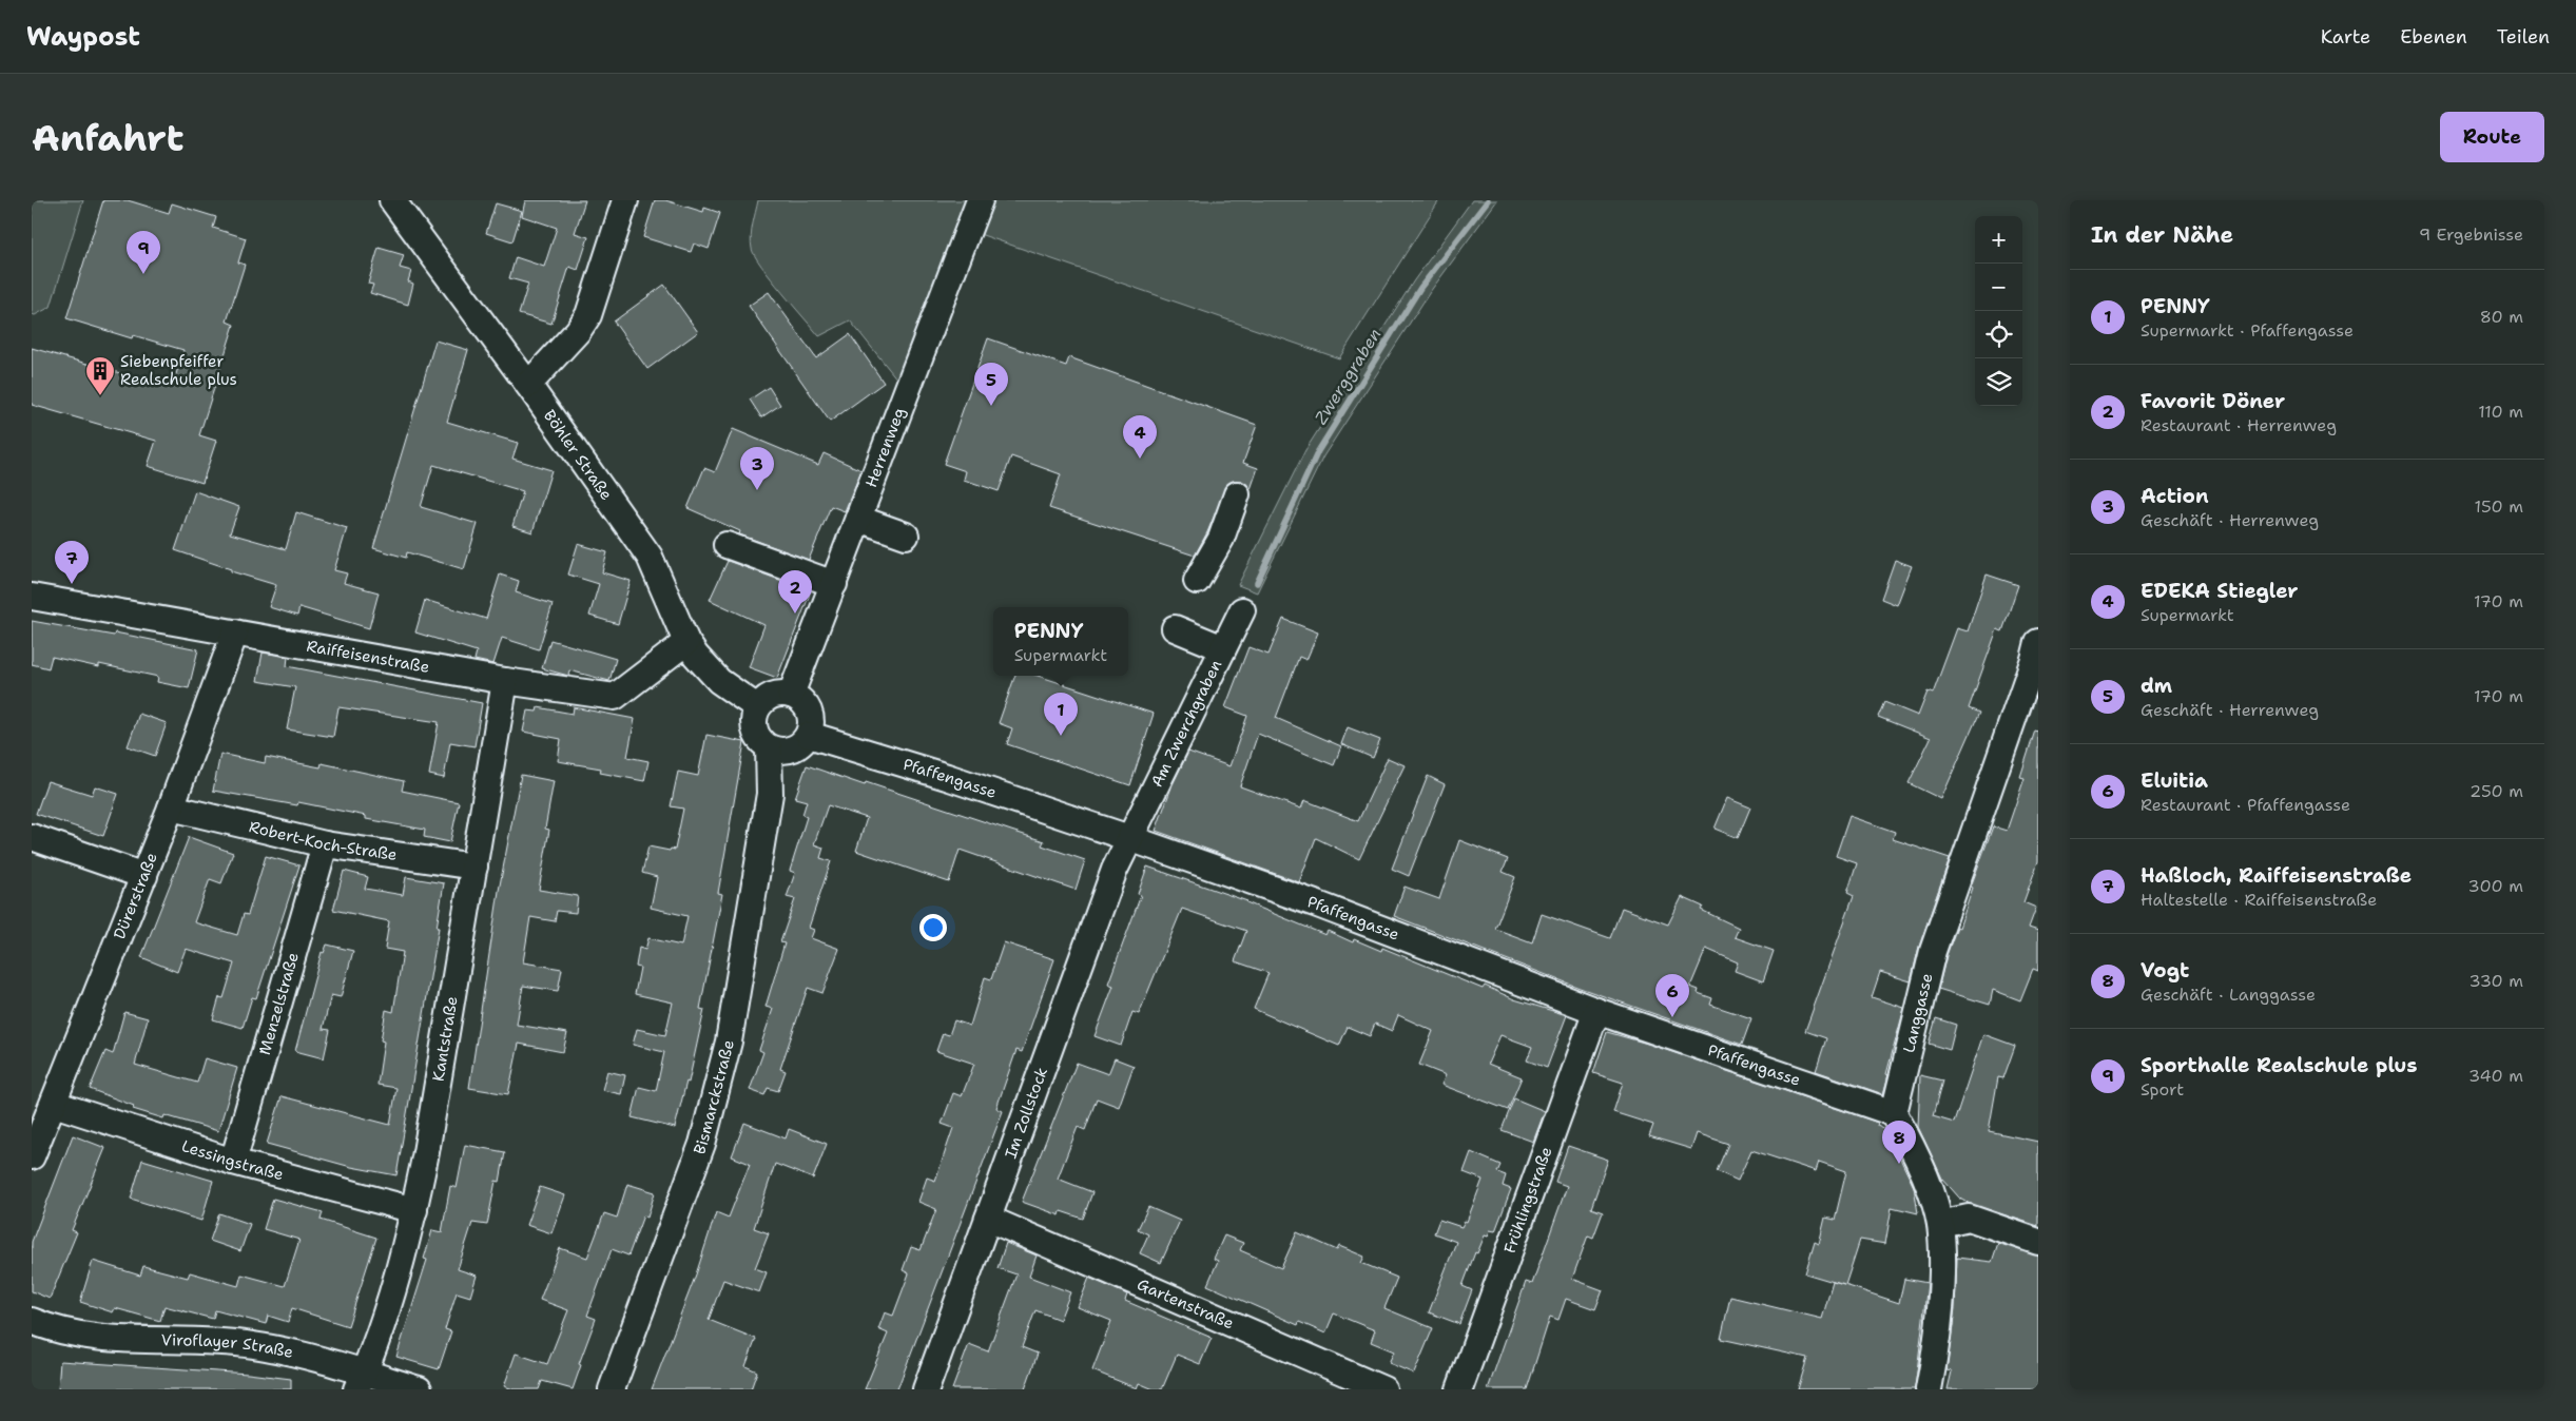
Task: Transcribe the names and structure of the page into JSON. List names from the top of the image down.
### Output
{
  "streets": {
    "street": [
      "Herrenweg",
      "Böhler Straße",
      "Raiffeisenstraße",
      "Am Zwerchgraben",
      "Pfaffengasse",
      "Robert-Koch-Straße",
      "Dürerstraße",
      "Menzelstraße",
      "Langgasse",
      "Kantstraße",
      "Bismarckstraße",
      "Im Zollstock",
      "Lessingstraße",
      "Frühlingstraße",
      "Gartenstraße",
      "Viroflayer Straße"
    ]
  },
  "crossings": [
    ["Herrenweg", "Böhler Straße"],
    ["Herrenweg", "Pfaffengasse"],
    ["Herrenweg", "Bismarckstraße"],
    ["Böhler Straße", "Raiffeisenstraße"],
    ["Böhler Straße", "Pfaffengasse"],
    ["Böhler Straße", "Bismarckstraße"],
    ["Raiffeisenstraße", "Dürerstraße"],
    ["Raiffeisenstraße", "Kantstraße"],
    ["Am Zwerchgraben", "Pfaffengasse"],
    ["Am Zwerchgraben", "Im Zollstock"],
    ["Pfaffengasse", "Langgasse"],
    ["Pfaffengasse", "Bismarckstraße"],
    ["Pfaffengasse", "Im Zollstock"],
    ["Pfaffengasse", "Frühlingstraße"],
    ["Robert-Koch-Straße", "Dürerstraße"],
    ["Robert-Koch-Straße", "Menzelstraße"],
    ["Robert-Koch-Straße", "Kantstraße"],
    ["Dürerstraße", "Lessingstraße"],
    ["Menzelstraße", "Lessingstraße"],
    ["Kantstraße", "Lessingstraße"],
    ["Kantstraße", "Viroflayer Straße"],
    ["Im Zollstock", "Gartenstraße"]
  ],
  "water": ["Zwerggraben"],
  "places": {
    "building": ["Siebenpfeiffer Realschule plus"]
  },
  "page": {
    "header": "Waypost",
    "nav": ["Karte", "Ebenen", "Teilen"],
    "buttons": "Route",
    "title": "Anfahrt",
    "heading": ["In der Nähe", "9 Ergebnisse"],
    "map_buttons": ["+", "−"],
    "pins": [
      "9",
      "5",
      "4",
      "3",
      "7",
      "2",
      "1",
      "6",
      "8"
    ],
    "list": [
      {
        "mark": "1",
        "name": "PENNY",
        "note": "Supermarkt · Pfaffengasse",
        "value": "80 m"
      },
      {
        "mark": "2",
        "name": "Favorit Döner",
        "note": "Restaurant · Herrenweg",
        "value": "110 m"
      },
      {
        "mark": "3",
        "name": "Action",
        "note": "Geschäft · Herrenweg",
        "value": "150 m"
      },
      {
        "mark": "4",
        "name": "EDEKA Stiegler",
        "note": "Supermarkt",
        "value": "170 m"
      },
      {
        "mark": "5",
        "name": "dm",
        "note": "Geschäft · Herrenweg",
        "value": "170 m"
      },
      {
        "mark": "6",
        "name": "Eluitia",
        "note": "Restaurant · Pfaffengasse",
        "value": "250 m"
      },
      {
        "mark": "7",
        "name": "Haßloch, Raiffeisenstraße",
        "note": "Haltestelle · Raiffeisenstraße",
        "value": "300 m"
      },
      {
        "mark": "8",
        "name": "Vogt",
        "note": "Geschäft · Langgasse",
        "value": "330 m"
      },
      {
        "mark": "9",
        "name": "Sporthalle Realschule plus",
        "note": "Sport",
        "value": "340 m"
      }
    ],
    "popup": ["PENNY", "Supermarkt"]
  }
}
